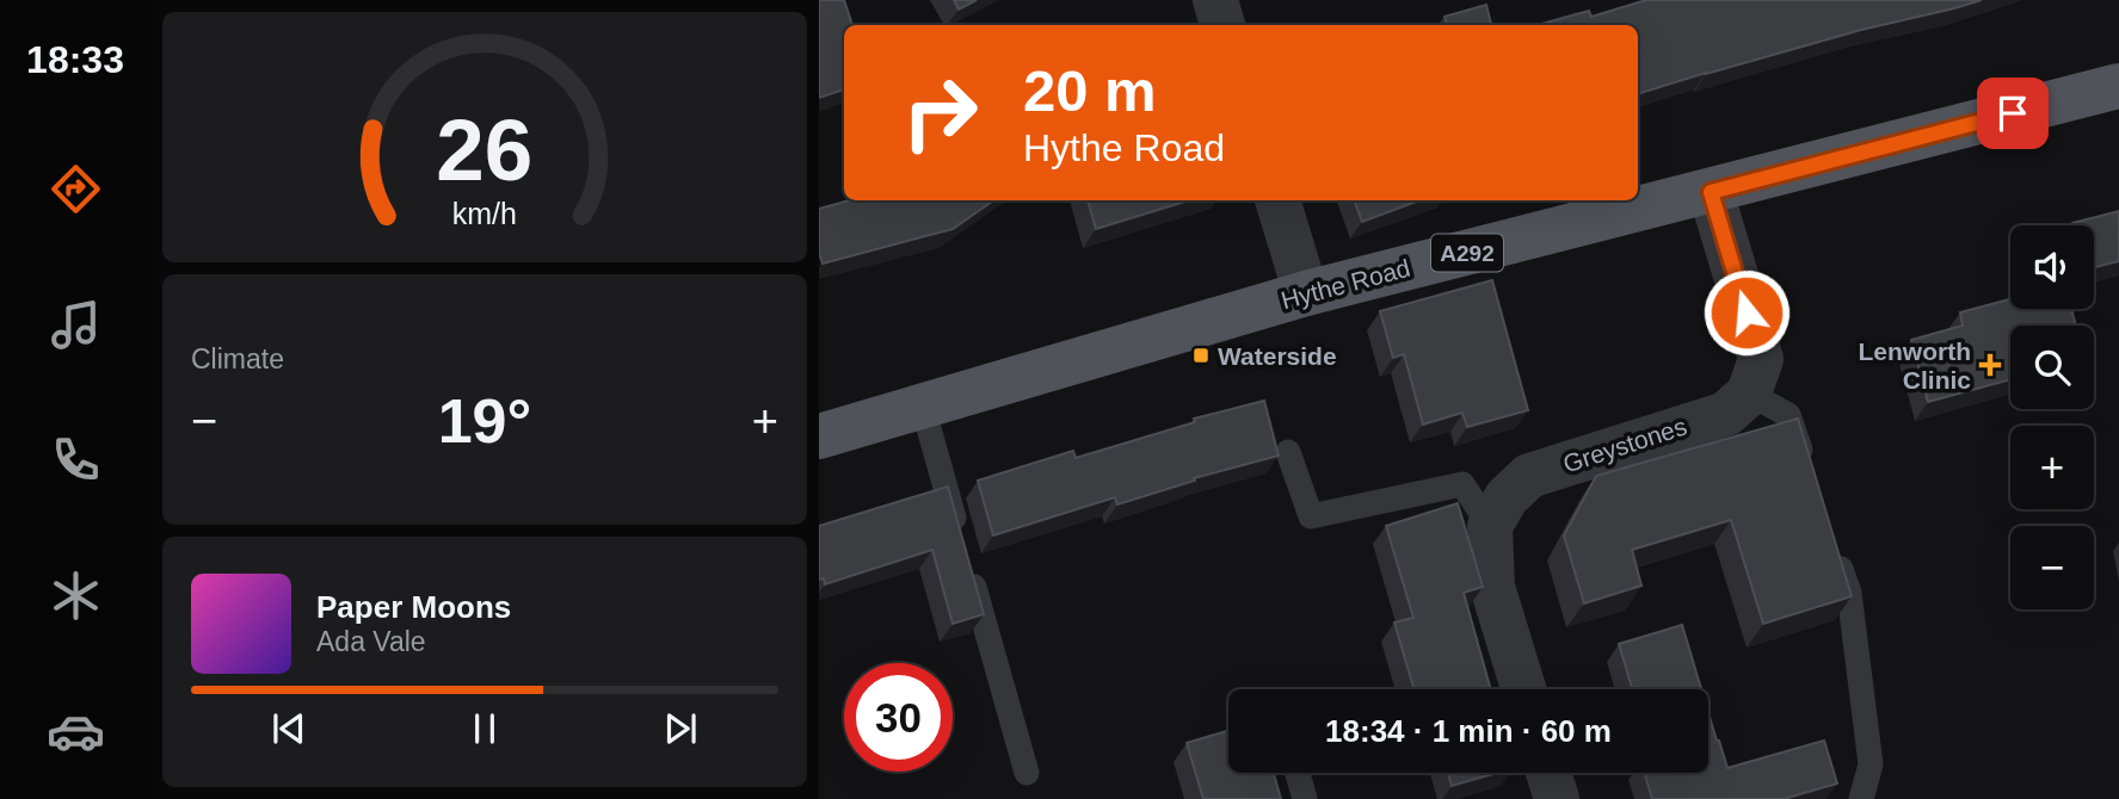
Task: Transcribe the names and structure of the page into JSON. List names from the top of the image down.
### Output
{
  "streets": {
    "main road": ["A292", "Hythe Road"],
    "street": ["Greystones"]
  },
  "places": {
    "transit": ["Waterside"],
    "health": ["Lenworth Clinic"]
  },
  "page": {
    "tabs": "18:33",
    "turn": ["20 m", "Hythe Road"],
    "map_buttons": ["+", "−"],
    "tile": "Climate",
    "heat": ["−", "19°", "+"],
    "song": ["Paper Moons", "Ada Vale"],
    "limit": "30",
    "trip": "18:34 · 1 min · 60 m",
    "gauge": ["26", "km/h"]
  }
}
